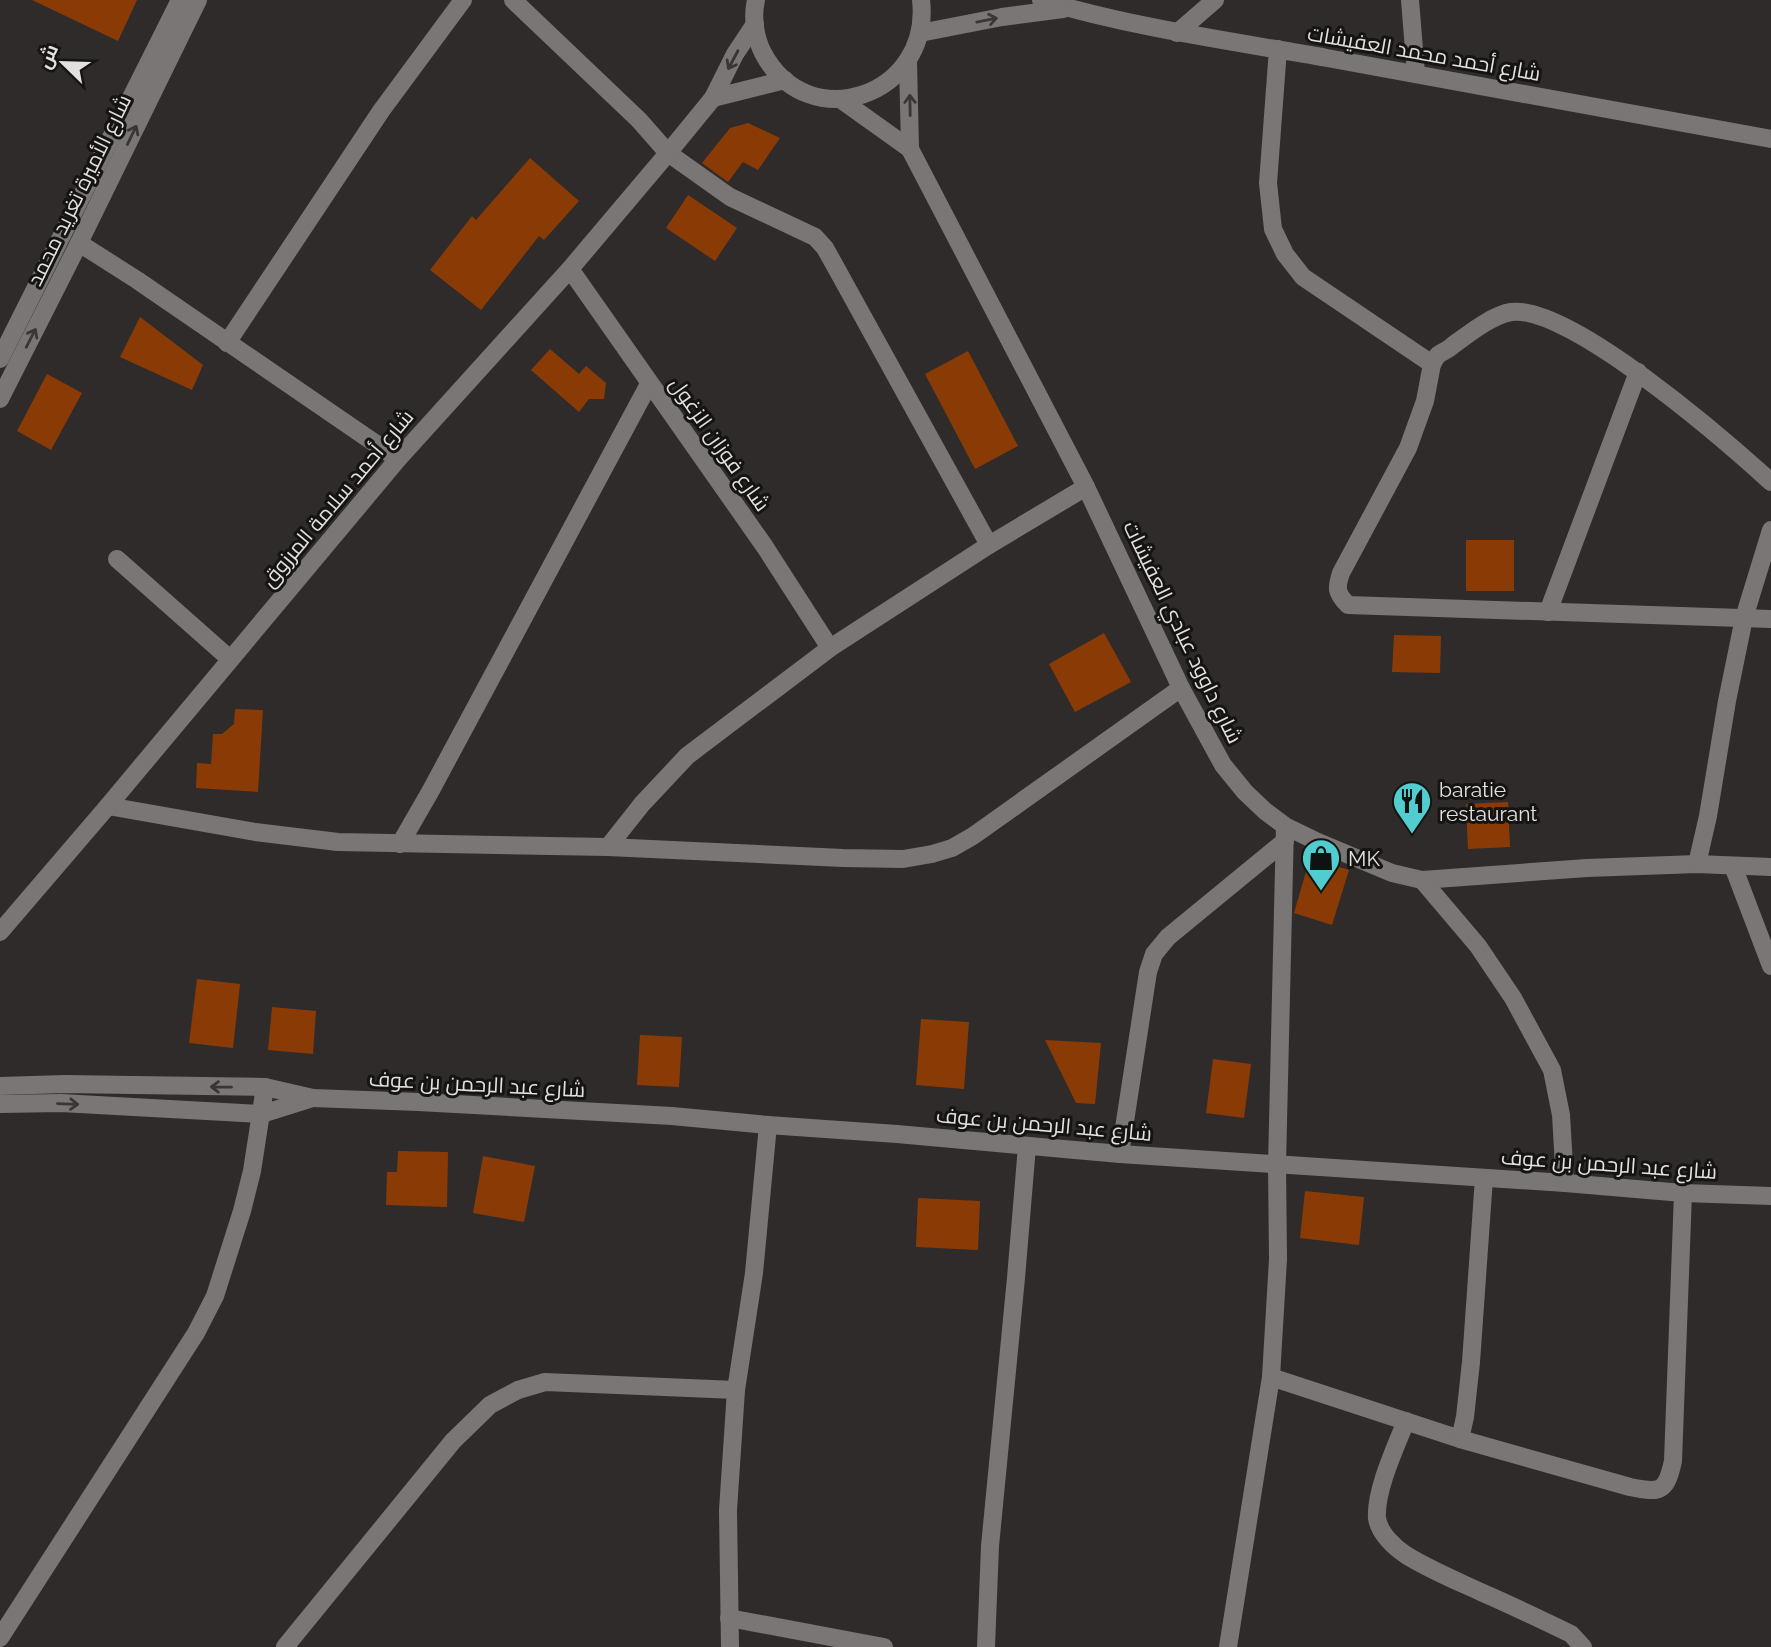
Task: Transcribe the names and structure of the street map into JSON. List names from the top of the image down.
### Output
{
  "streets": {
    "street": [
      "شارع أحمد محمد العفيشات",
      "شارع الأميرة تغريد محمد",
      "شارع فوزان الزغول",
      "شارع أحمد سلامة المرزوق",
      "شارع داوود عبادي العفيشات",
      "شارع عبد الرحمن بن عوف"
    ]
  },
  "crossings": [
    ["شارع فوزان الزغول", "شارع أحمد سلامة المرزوق"]
  ],
  "places": {
    "restaurant": ["baratie restaurant"],
    "shop": ["MK"]
  },
  "north": "top left"
}
